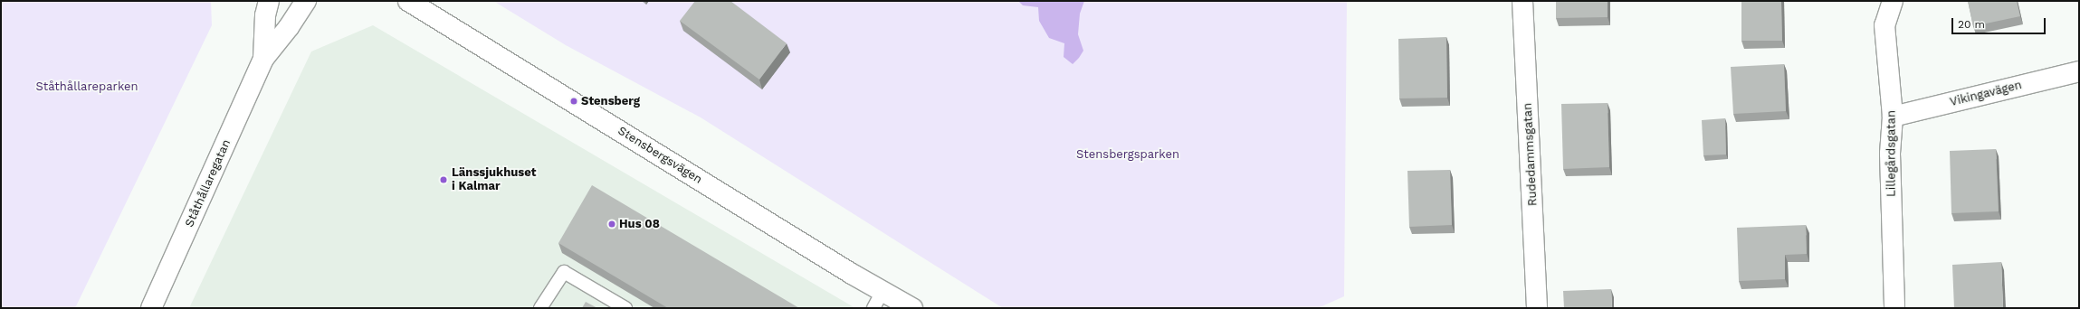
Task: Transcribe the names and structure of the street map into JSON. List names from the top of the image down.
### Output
{
  "streets": {
    "street": [
      "Vikingavägen",
      "Lillegårdsgatan",
      "Rudedammsgatan",
      "Stensbergsvägen",
      "Ståthållaregatan"
    ]
  },
  "crossings": [
    ["Vikingavägen", "Lillegårdsgatan"]
  ],
  "parks": ["Ståthållareparken", "Stensbergsparken"],
  "places": ["Stensberg", "Länssjukhuset i Kalmar", "Hus 08"],
  "scale_bar": "20 m"
}
